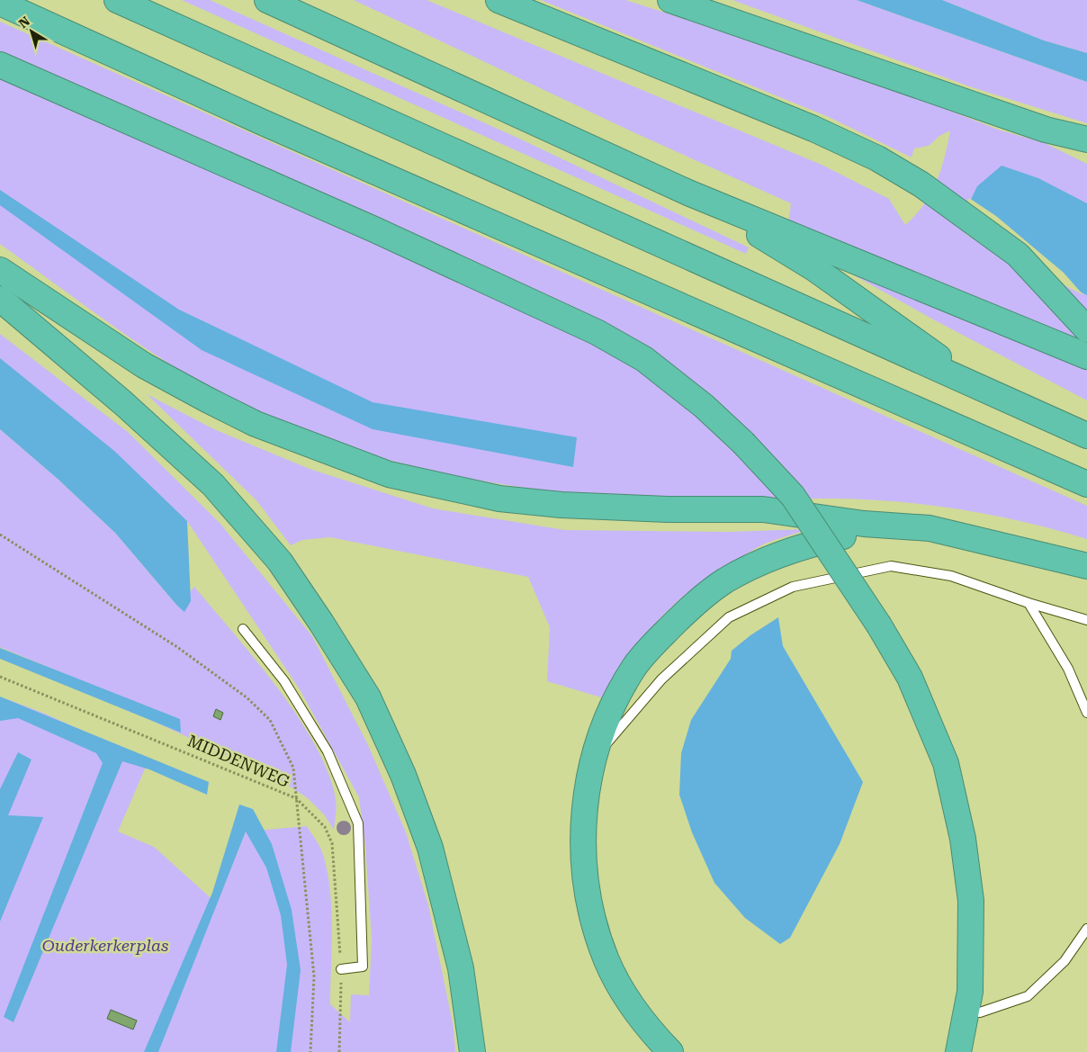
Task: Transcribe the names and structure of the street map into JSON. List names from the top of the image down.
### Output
{
  "streets": {
    "path": ["MIDDENWEG"]
  },
  "parks": ["Ouderkerkerplas"],
  "north": "top left"
}
